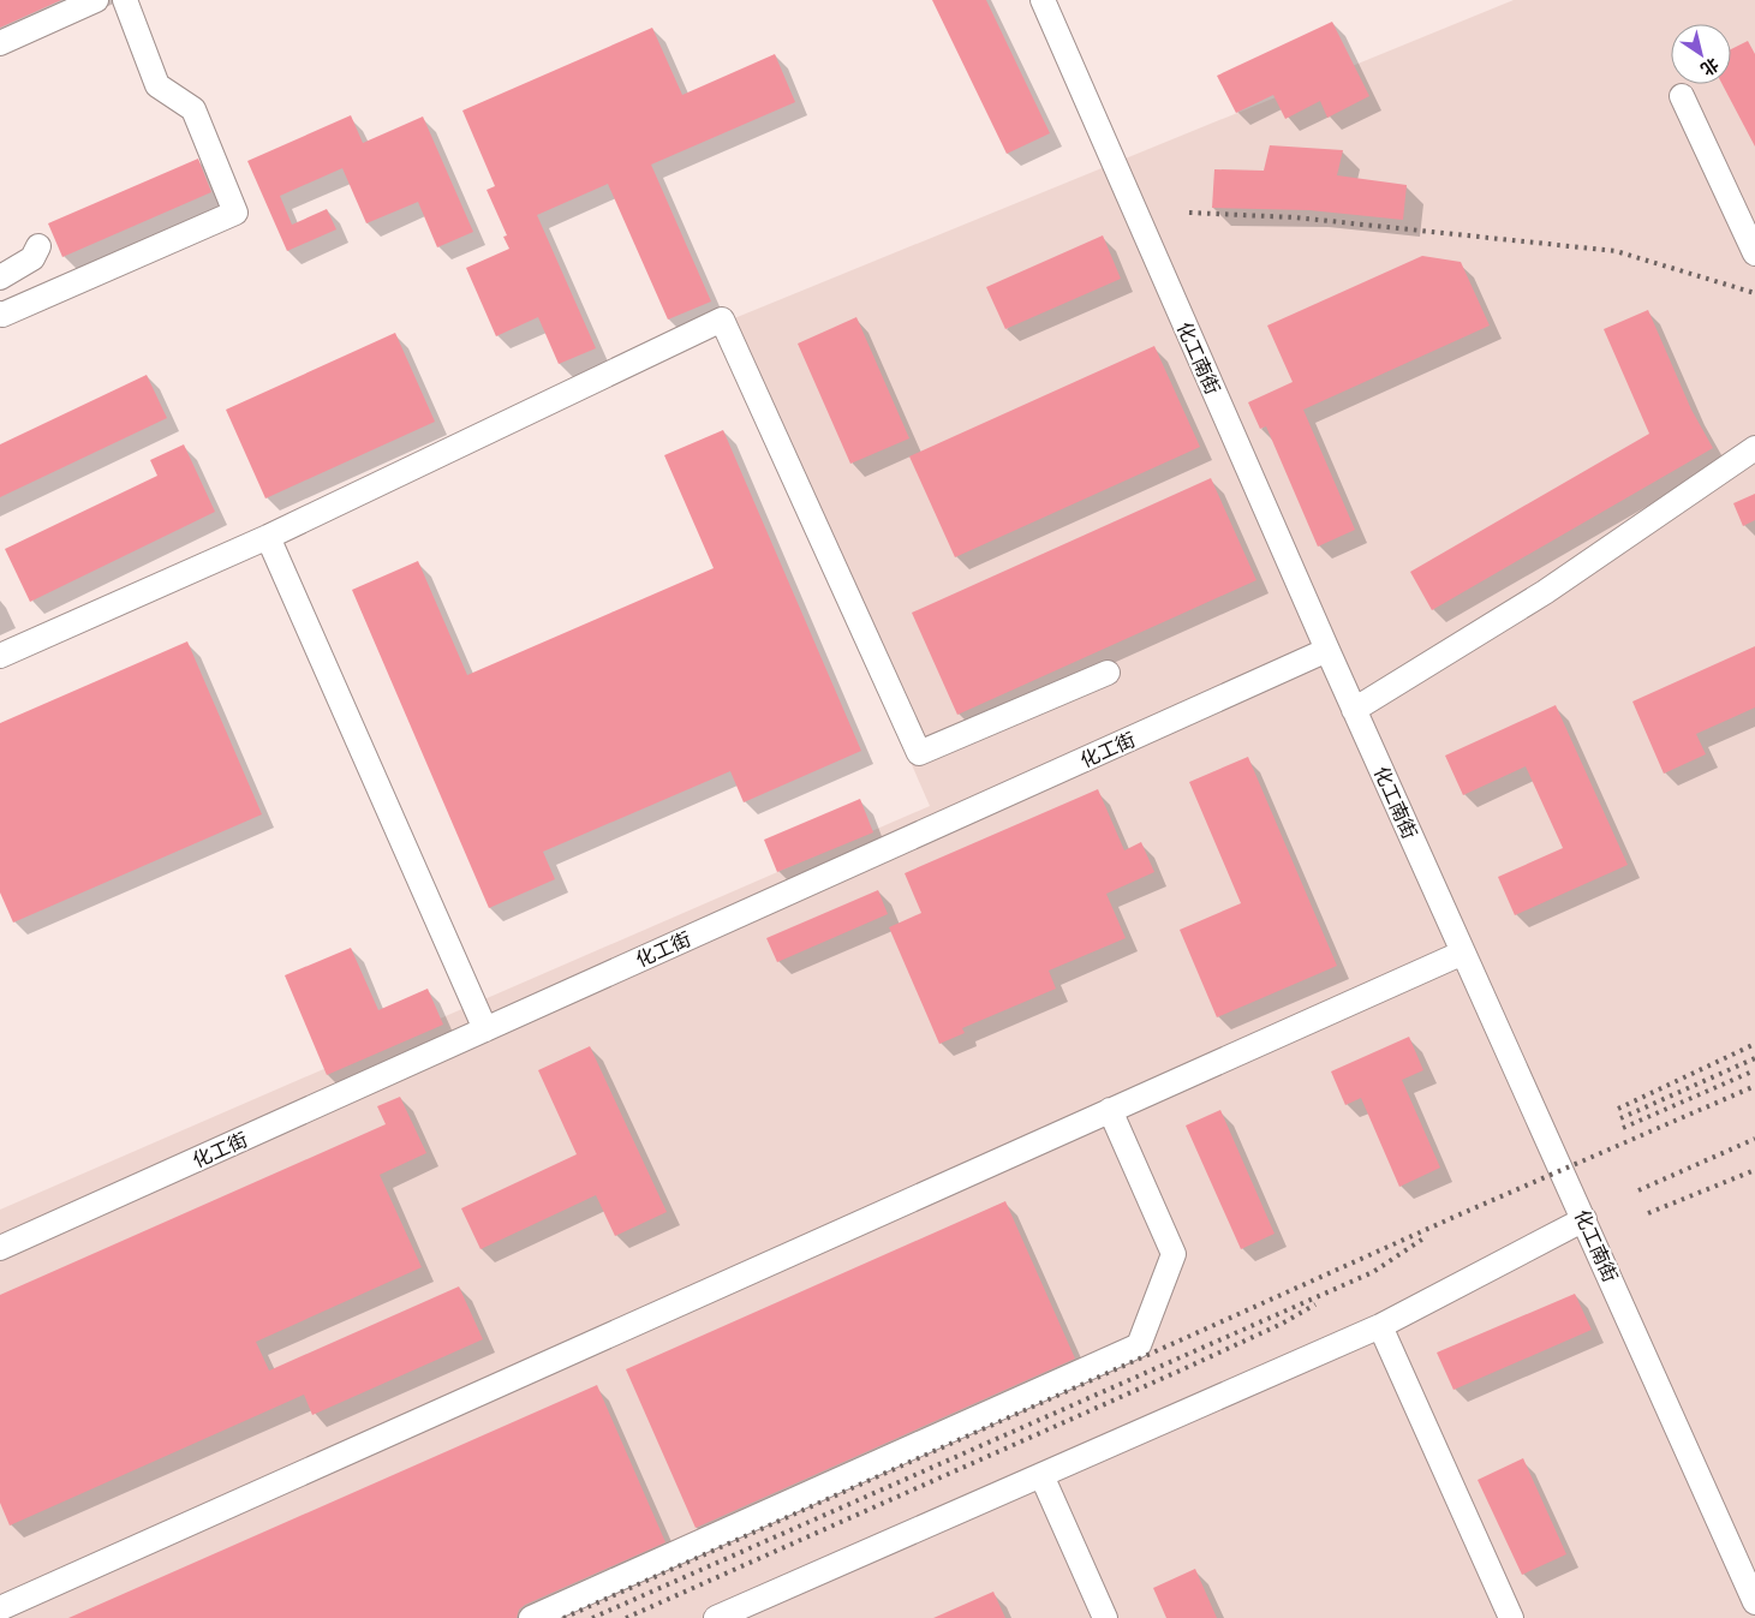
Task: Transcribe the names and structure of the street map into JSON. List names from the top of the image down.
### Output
{
  "streets": {
    "street": ["化工南街", "化工街"]
  },
  "crossings": [
    ["化工南街", "化工街"]
  ],
  "north": "bottom right"
}
